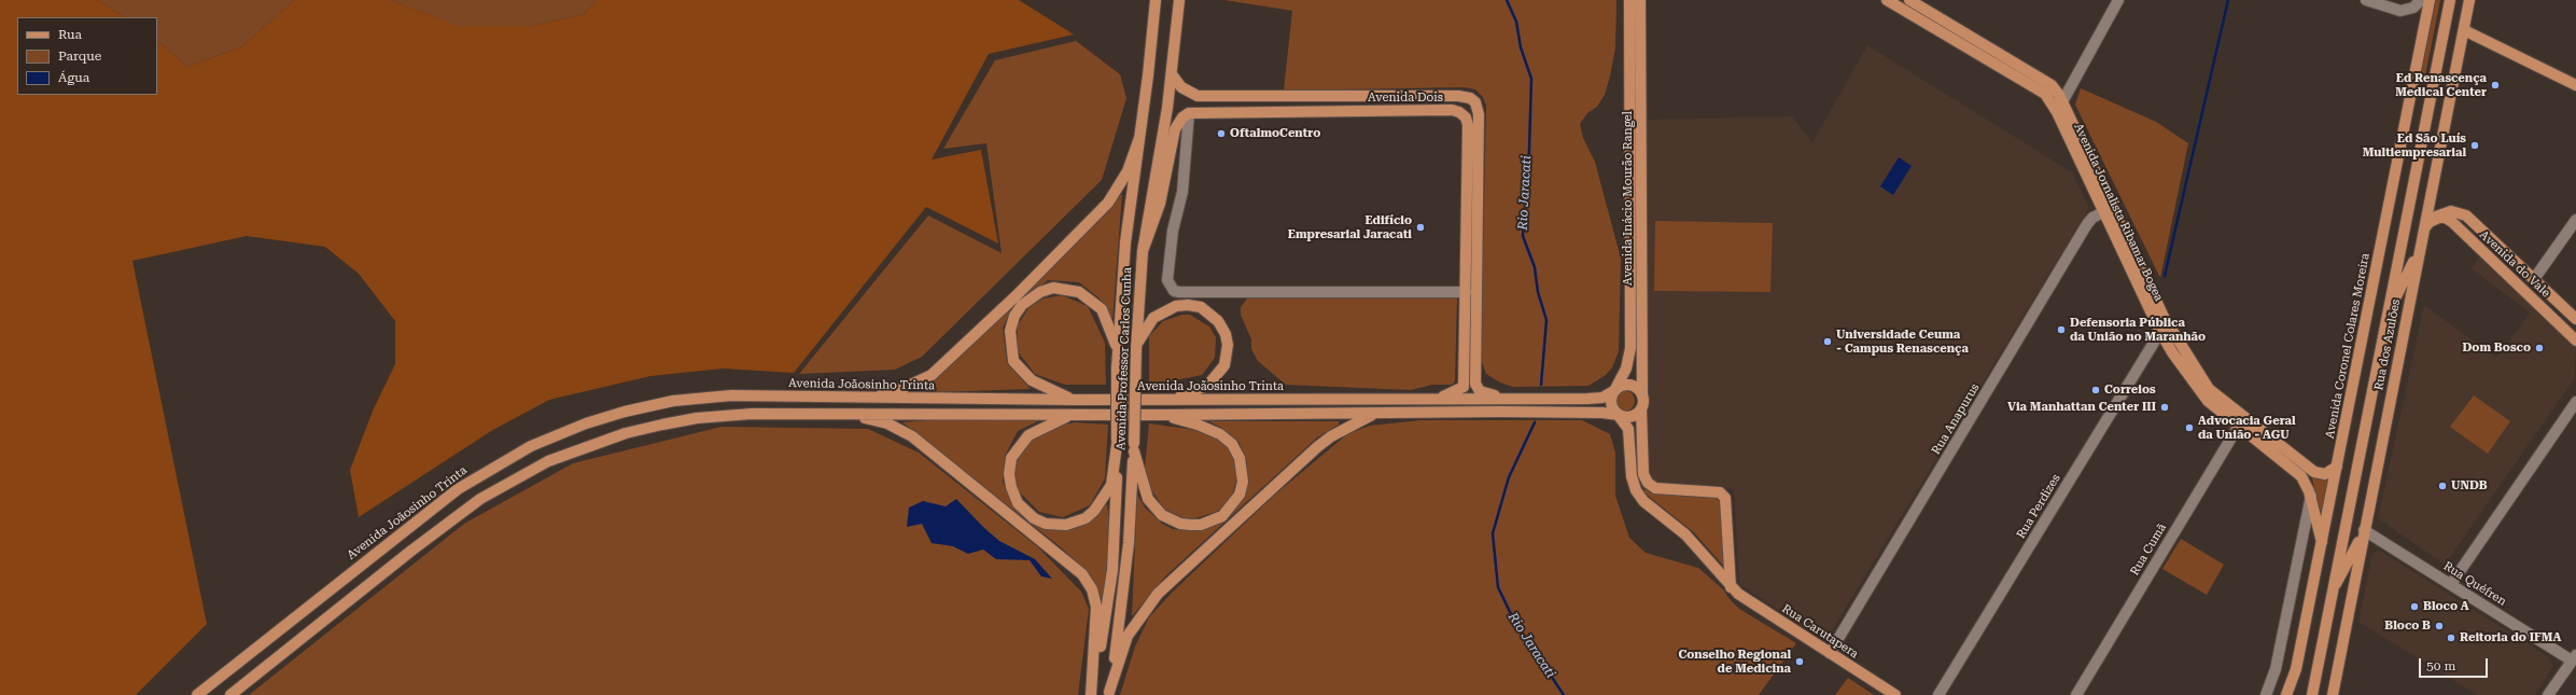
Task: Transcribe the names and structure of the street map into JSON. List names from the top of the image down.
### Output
{
  "streets": {
    "main road": [
      "Avenida Dois",
      "Avenida Inácio Mourão Rangel",
      "Avenida Jornalista Ribamar Bogea",
      "Avenida do Vale",
      "Rua dos Azulões",
      "Avenida Coronel Colares Moreira",
      "Avenida Professor Carlos Cunha",
      "Avenida Joãosinho Trinta",
      "Rua Carutapera"
    ],
    "street": [
      "Rua Anapurus",
      "Rua Perdizes",
      "Rua Cumã",
      "Rua Quéfren"
    ]
  },
  "crossings": [
    ["Avenida Dois", "Avenida Professor Carlos Cunha"],
    ["Avenida Dois", "Avenida Joãosinho Trinta"],
    ["Avenida Inácio Mourão Rangel", "Avenida Joãosinho Trinta"],
    ["Avenida Jornalista Ribamar Bogea", "Avenida Coronel Colares Moreira"],
    ["Avenida Jornalista Ribamar Bogea", "Rua Anapurus"],
    ["Avenida Jornalista Ribamar Bogea", "Rua Perdizes"],
    ["Avenida Jornalista Ribamar Bogea", "Rua Cumã"],
    ["Avenida do Vale", "Rua dos Azulões"],
    ["Rua dos Azulões", "Rua Quéfren"],
    ["Rua Anapurus", "Rua Carutapera"]
  ],
  "water": ["Rio Jaracati"],
  "places": [
    "Ed Renascença Medical Center",
    "OftalmoCentro",
    "Ed São Luís Multiempresarial",
    "Edifício Empresarial Jaracati",
    "Defensoria Pública da União no Maranhão",
    "Universidade Ceuma - Campus Renascença",
    "Dom Bosco",
    "Correios",
    "Via Manhattan Center III",
    "Advocacia Geral da União - AGU",
    "UNDB",
    "Bloco A",
    "Bloco B",
    "Reitoria do IFMA",
    "Conselho Regional de Medicina"
  ],
  "legend": ["Rua", "Parque", "Água"],
  "scale_bar": "50 m"
}
